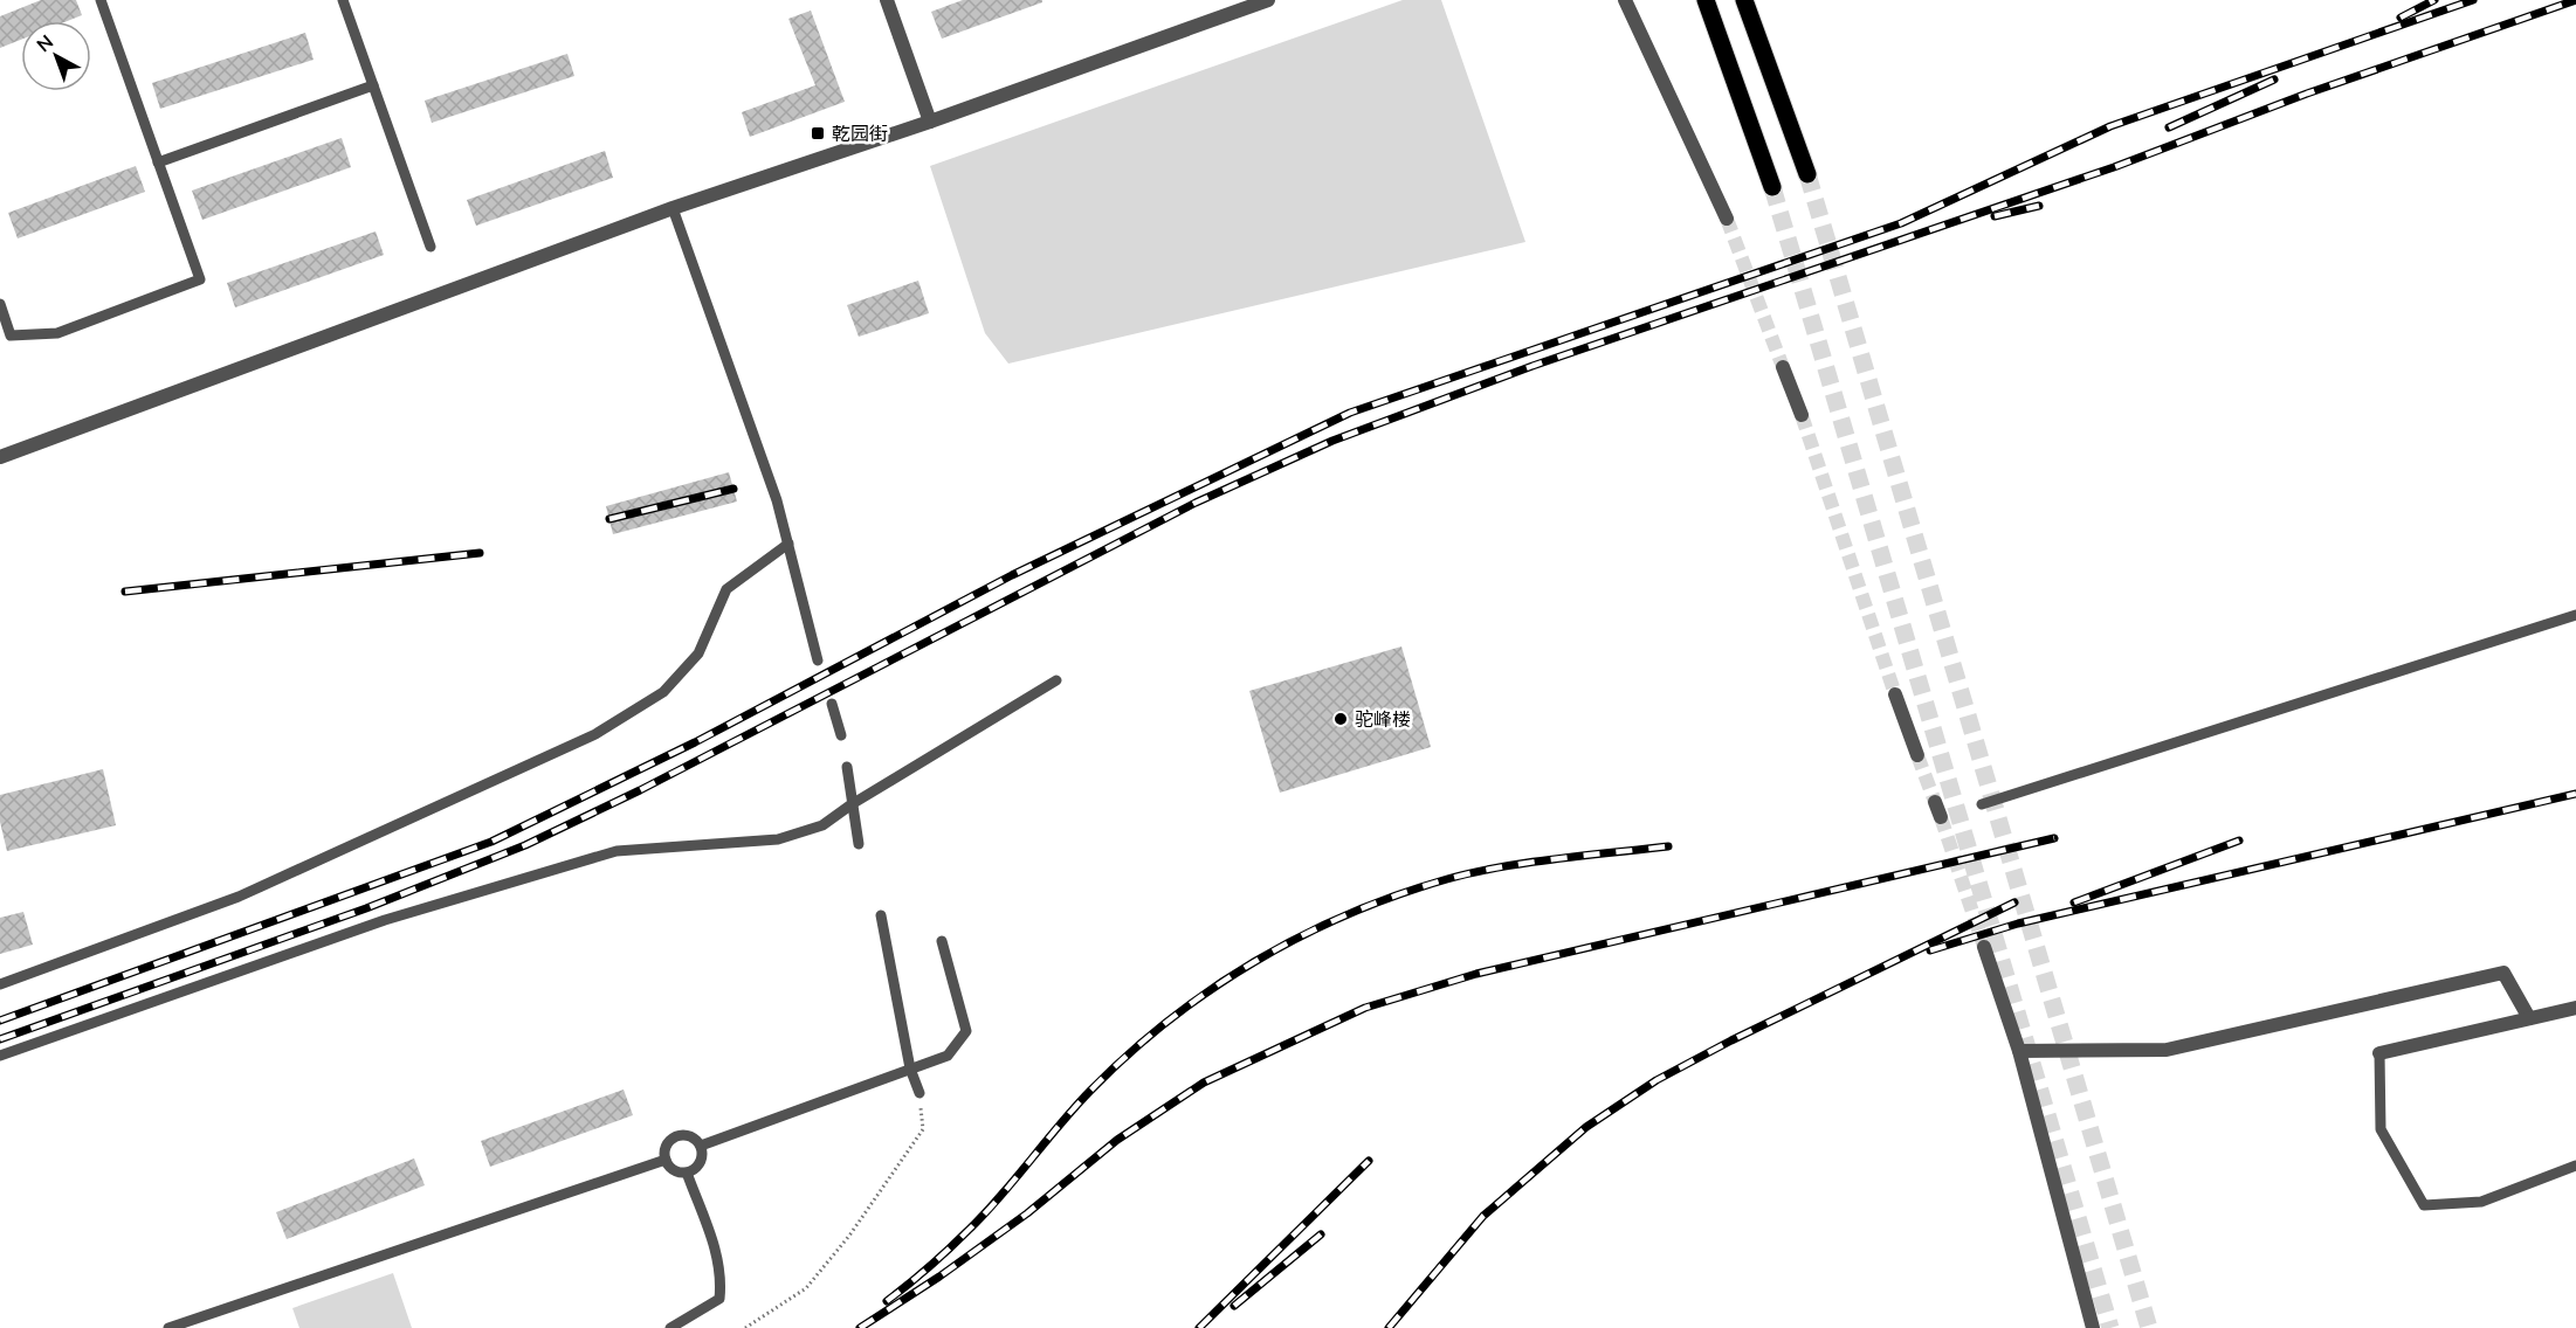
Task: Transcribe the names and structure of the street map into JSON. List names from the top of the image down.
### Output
{
  "places": {
    "transit": ["乾园街"],
    "other": ["驼峰楼"]
  },
  "north": "top left"
}
